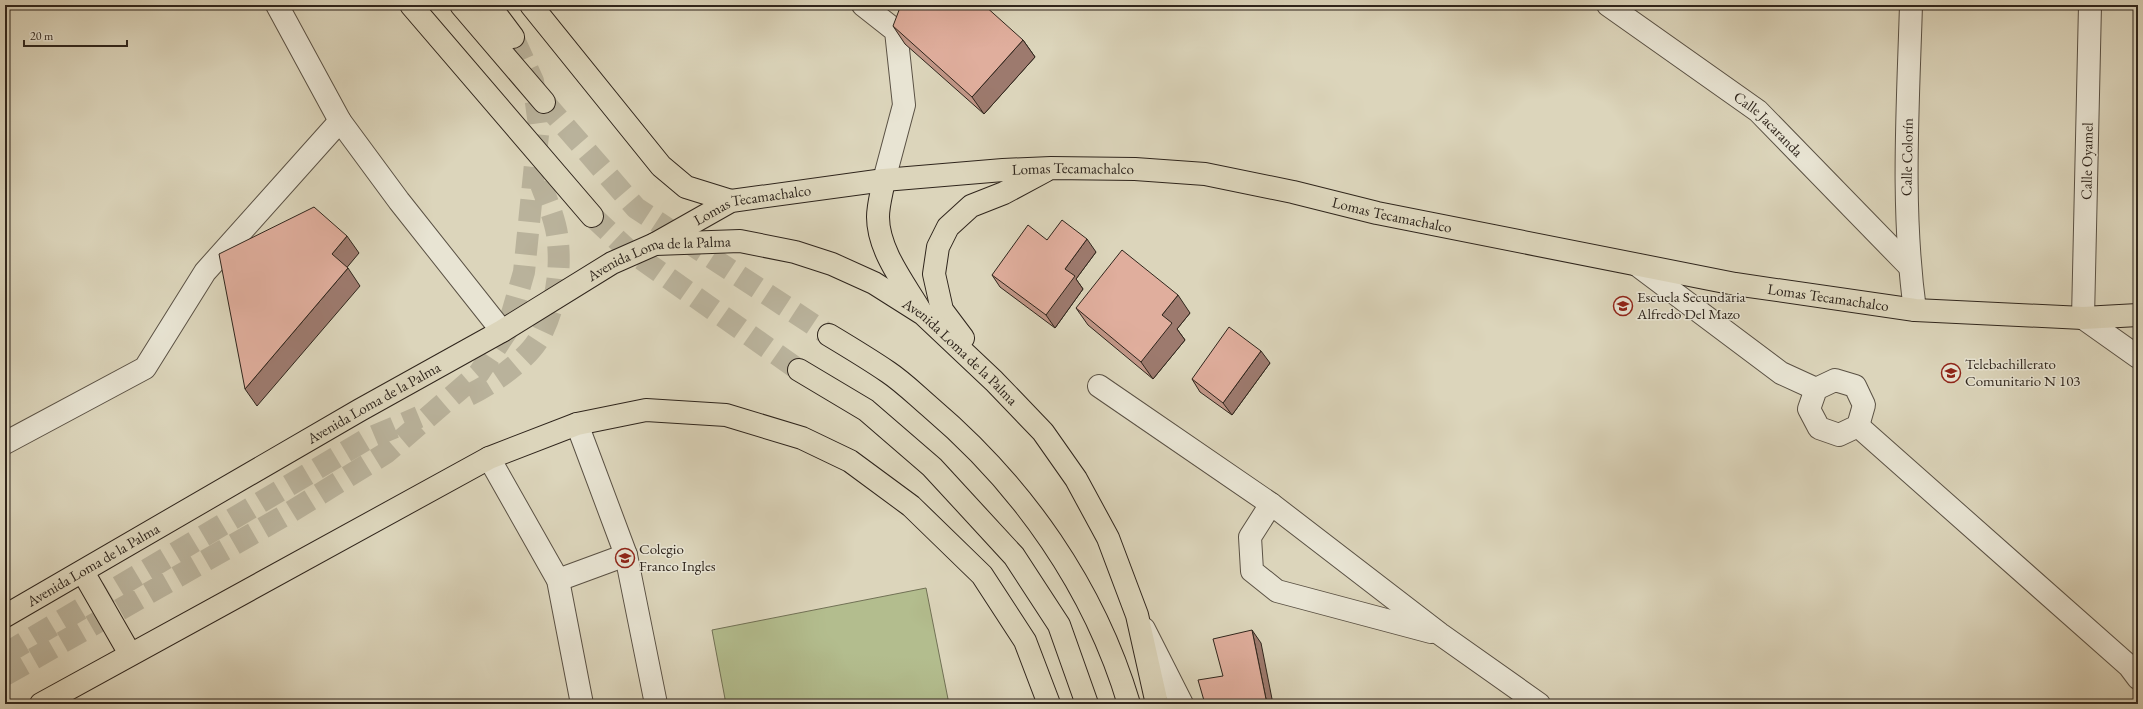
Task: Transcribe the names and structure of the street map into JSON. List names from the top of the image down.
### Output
{
  "streets": {
    "main road": ["Lomas Tecamachalco", "Avenida Loma de la Palma"],
    "street": ["Calle Jacaranda", "Calle Colorín", "Calle Oyamel"]
  },
  "crossings": [
    ["Calle Jacaranda", "Calle Colorín"],
    ["Calle Colorín", "Lomas Tecamachalco"],
    ["Calle Oyamel", "Lomas Tecamachalco"],
    ["Lomas Tecamachalco", "Avenida Loma de la Palma"]
  ],
  "places": {
    "school or university": ["Escuela Secundaria Alfredo Del Mazo", "Telebachillerato Comunitario N 103", "Colegio Franco Ingles"]
  },
  "scale_bar": "20 m"
}
